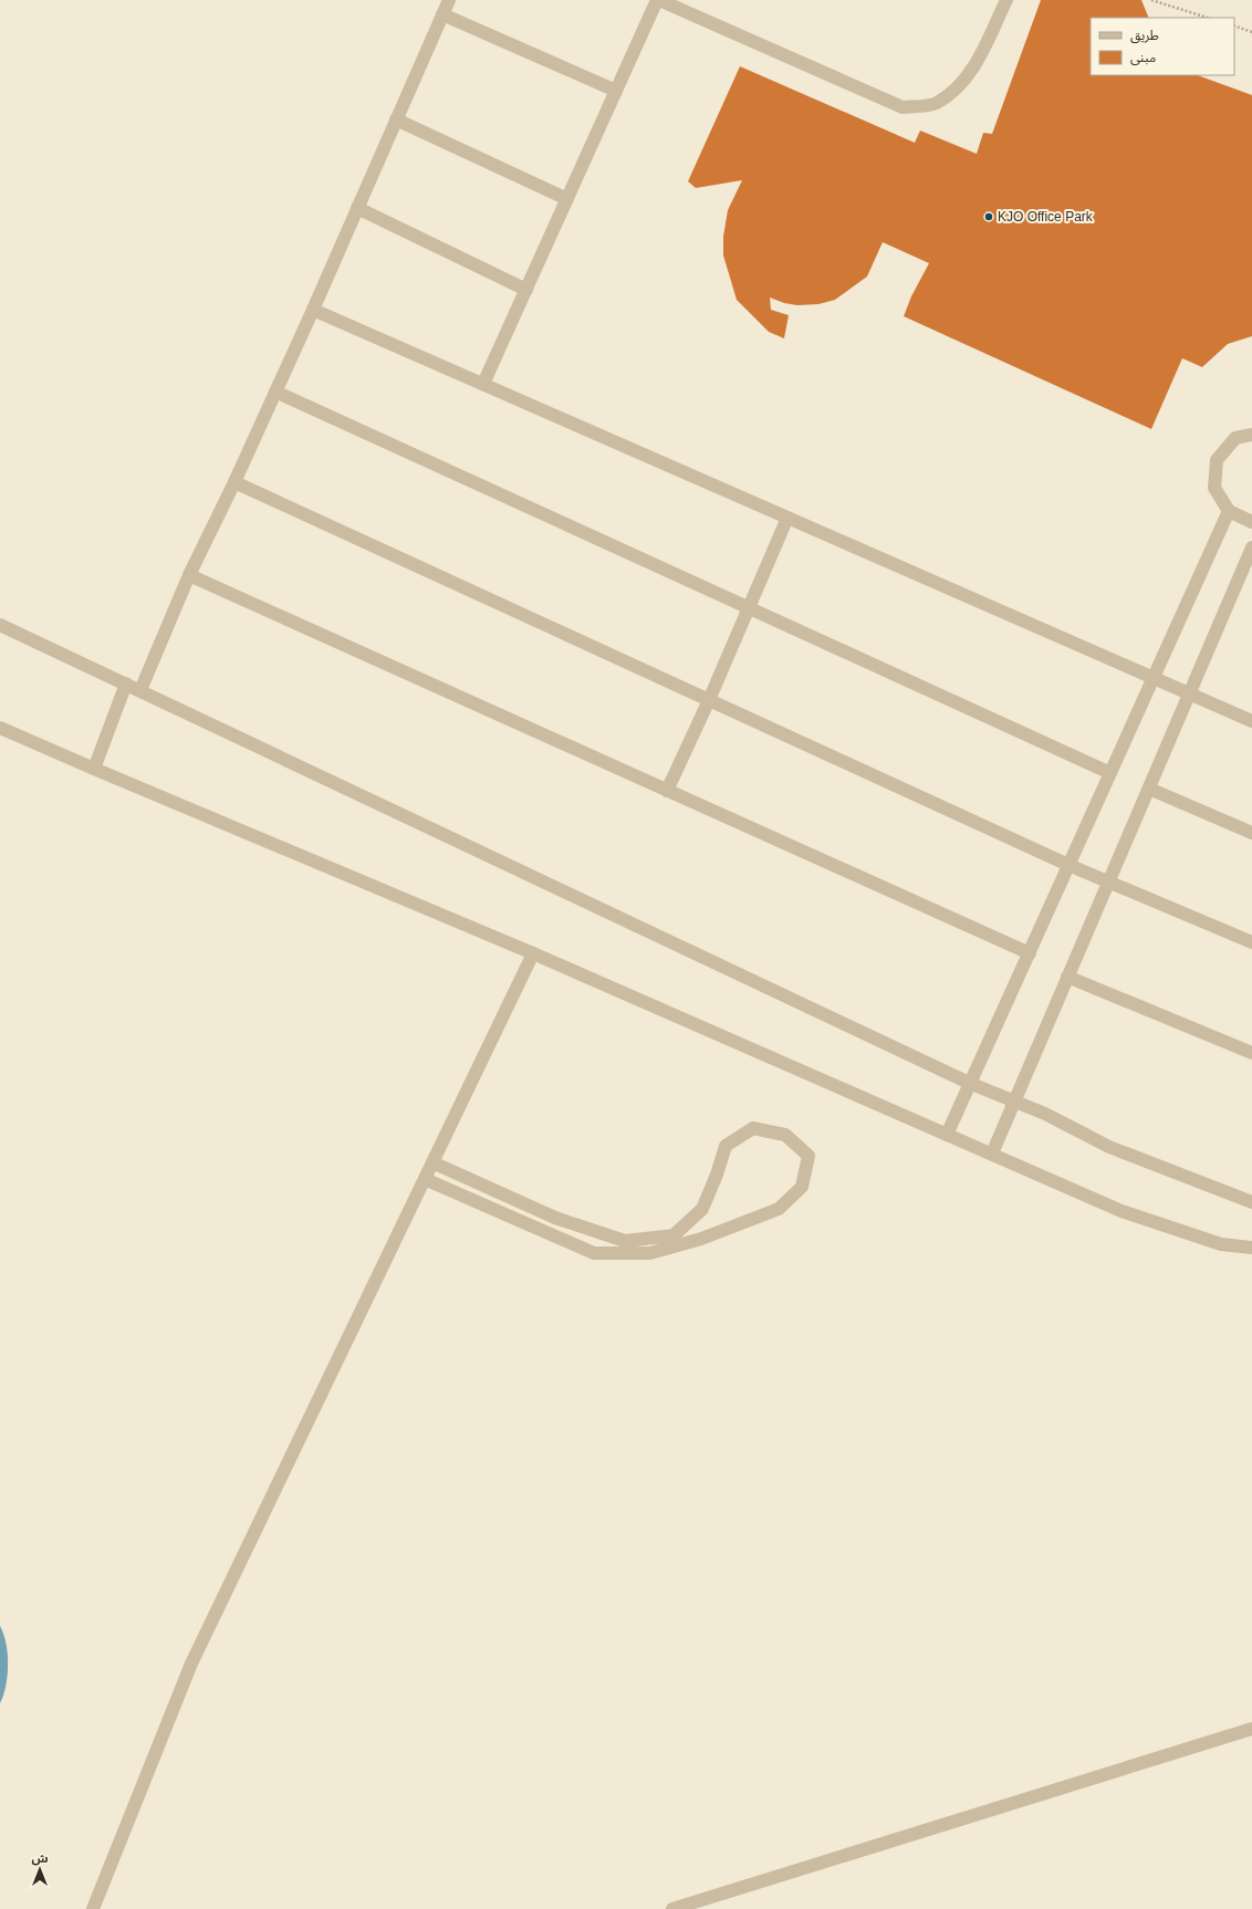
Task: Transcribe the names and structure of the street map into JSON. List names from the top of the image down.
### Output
{
  "places": ["KJO Office Park"],
  "legend": ["طريق", "مبنى"],
  "north": "top"
}
